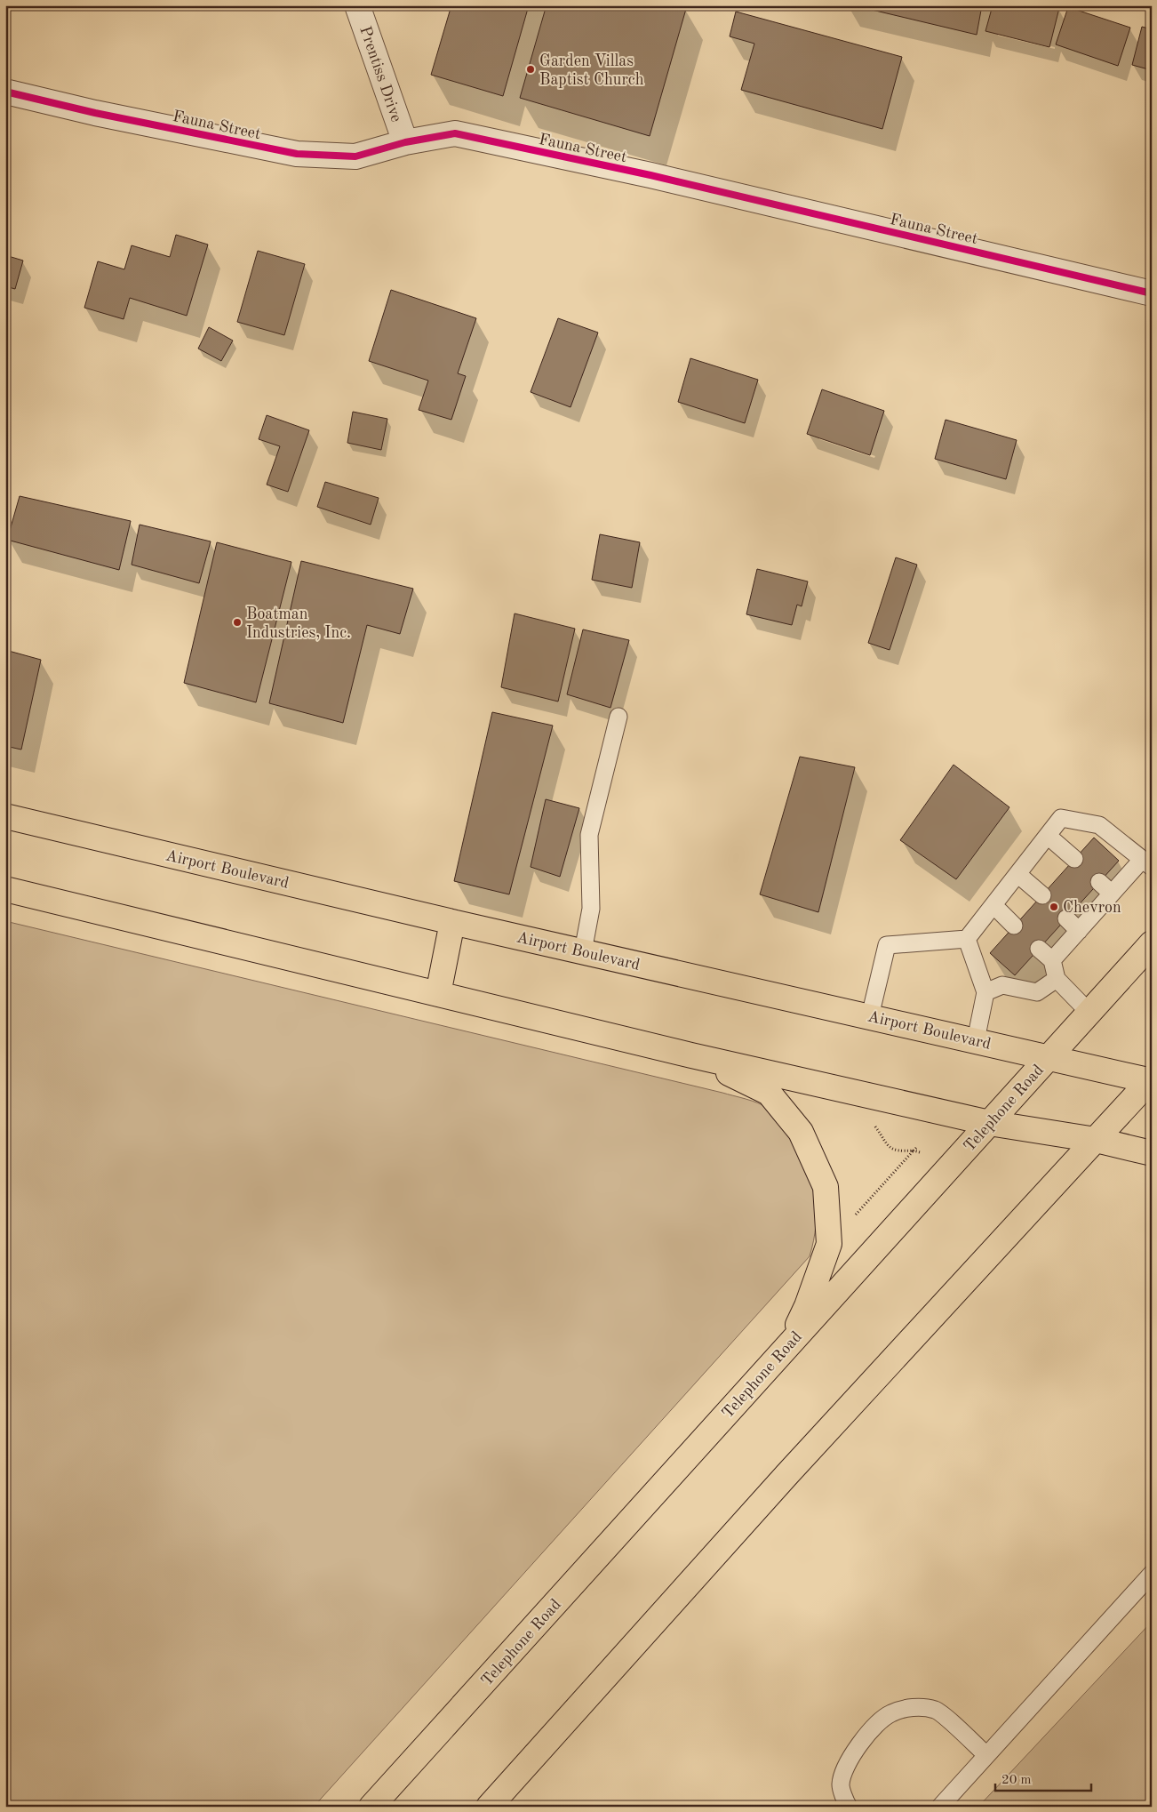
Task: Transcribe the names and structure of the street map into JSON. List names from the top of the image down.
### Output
{
  "streets": {
    "main road": ["Airport Boulevard", "Telephone Road"],
    "street": ["Prentiss Drive", "Fauna Street"]
  },
  "crossings": [
    ["Prentiss Drive", "Fauna Street"],
    ["Airport Boulevard", "Telephone Road"]
  ],
  "places": ["Garden Villas Baptist Church", "Boatman Industries, Inc.", "Chevron"],
  "scale_bar": "20 m"
}
